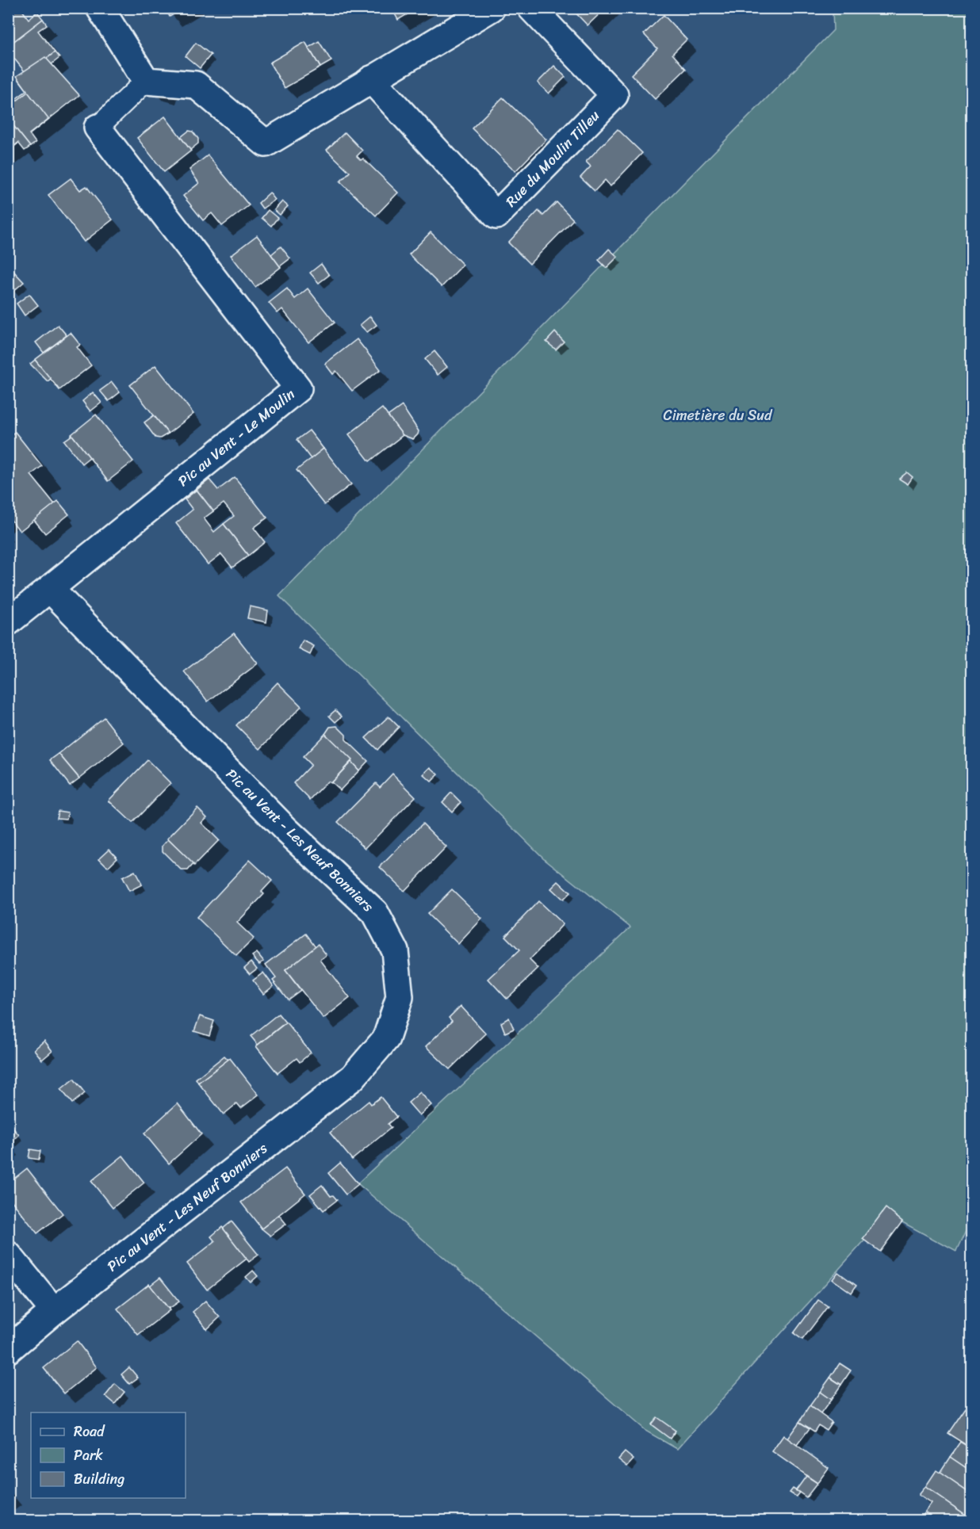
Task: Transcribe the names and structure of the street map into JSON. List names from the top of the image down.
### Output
{
  "streets": {
    "street": ["Rue du Moulin Tilleu", "Pic au Vent - Le Moulin", "Pic au Vent - Les Neuf Bonniers"]
  },
  "crossings": [
    ["Pic au Vent - Le Moulin", "Pic au Vent - Les Neuf Bonniers"]
  ],
  "parks": ["Cimetière du Sud"],
  "legend": ["Road", "Park", "Building"]
}
